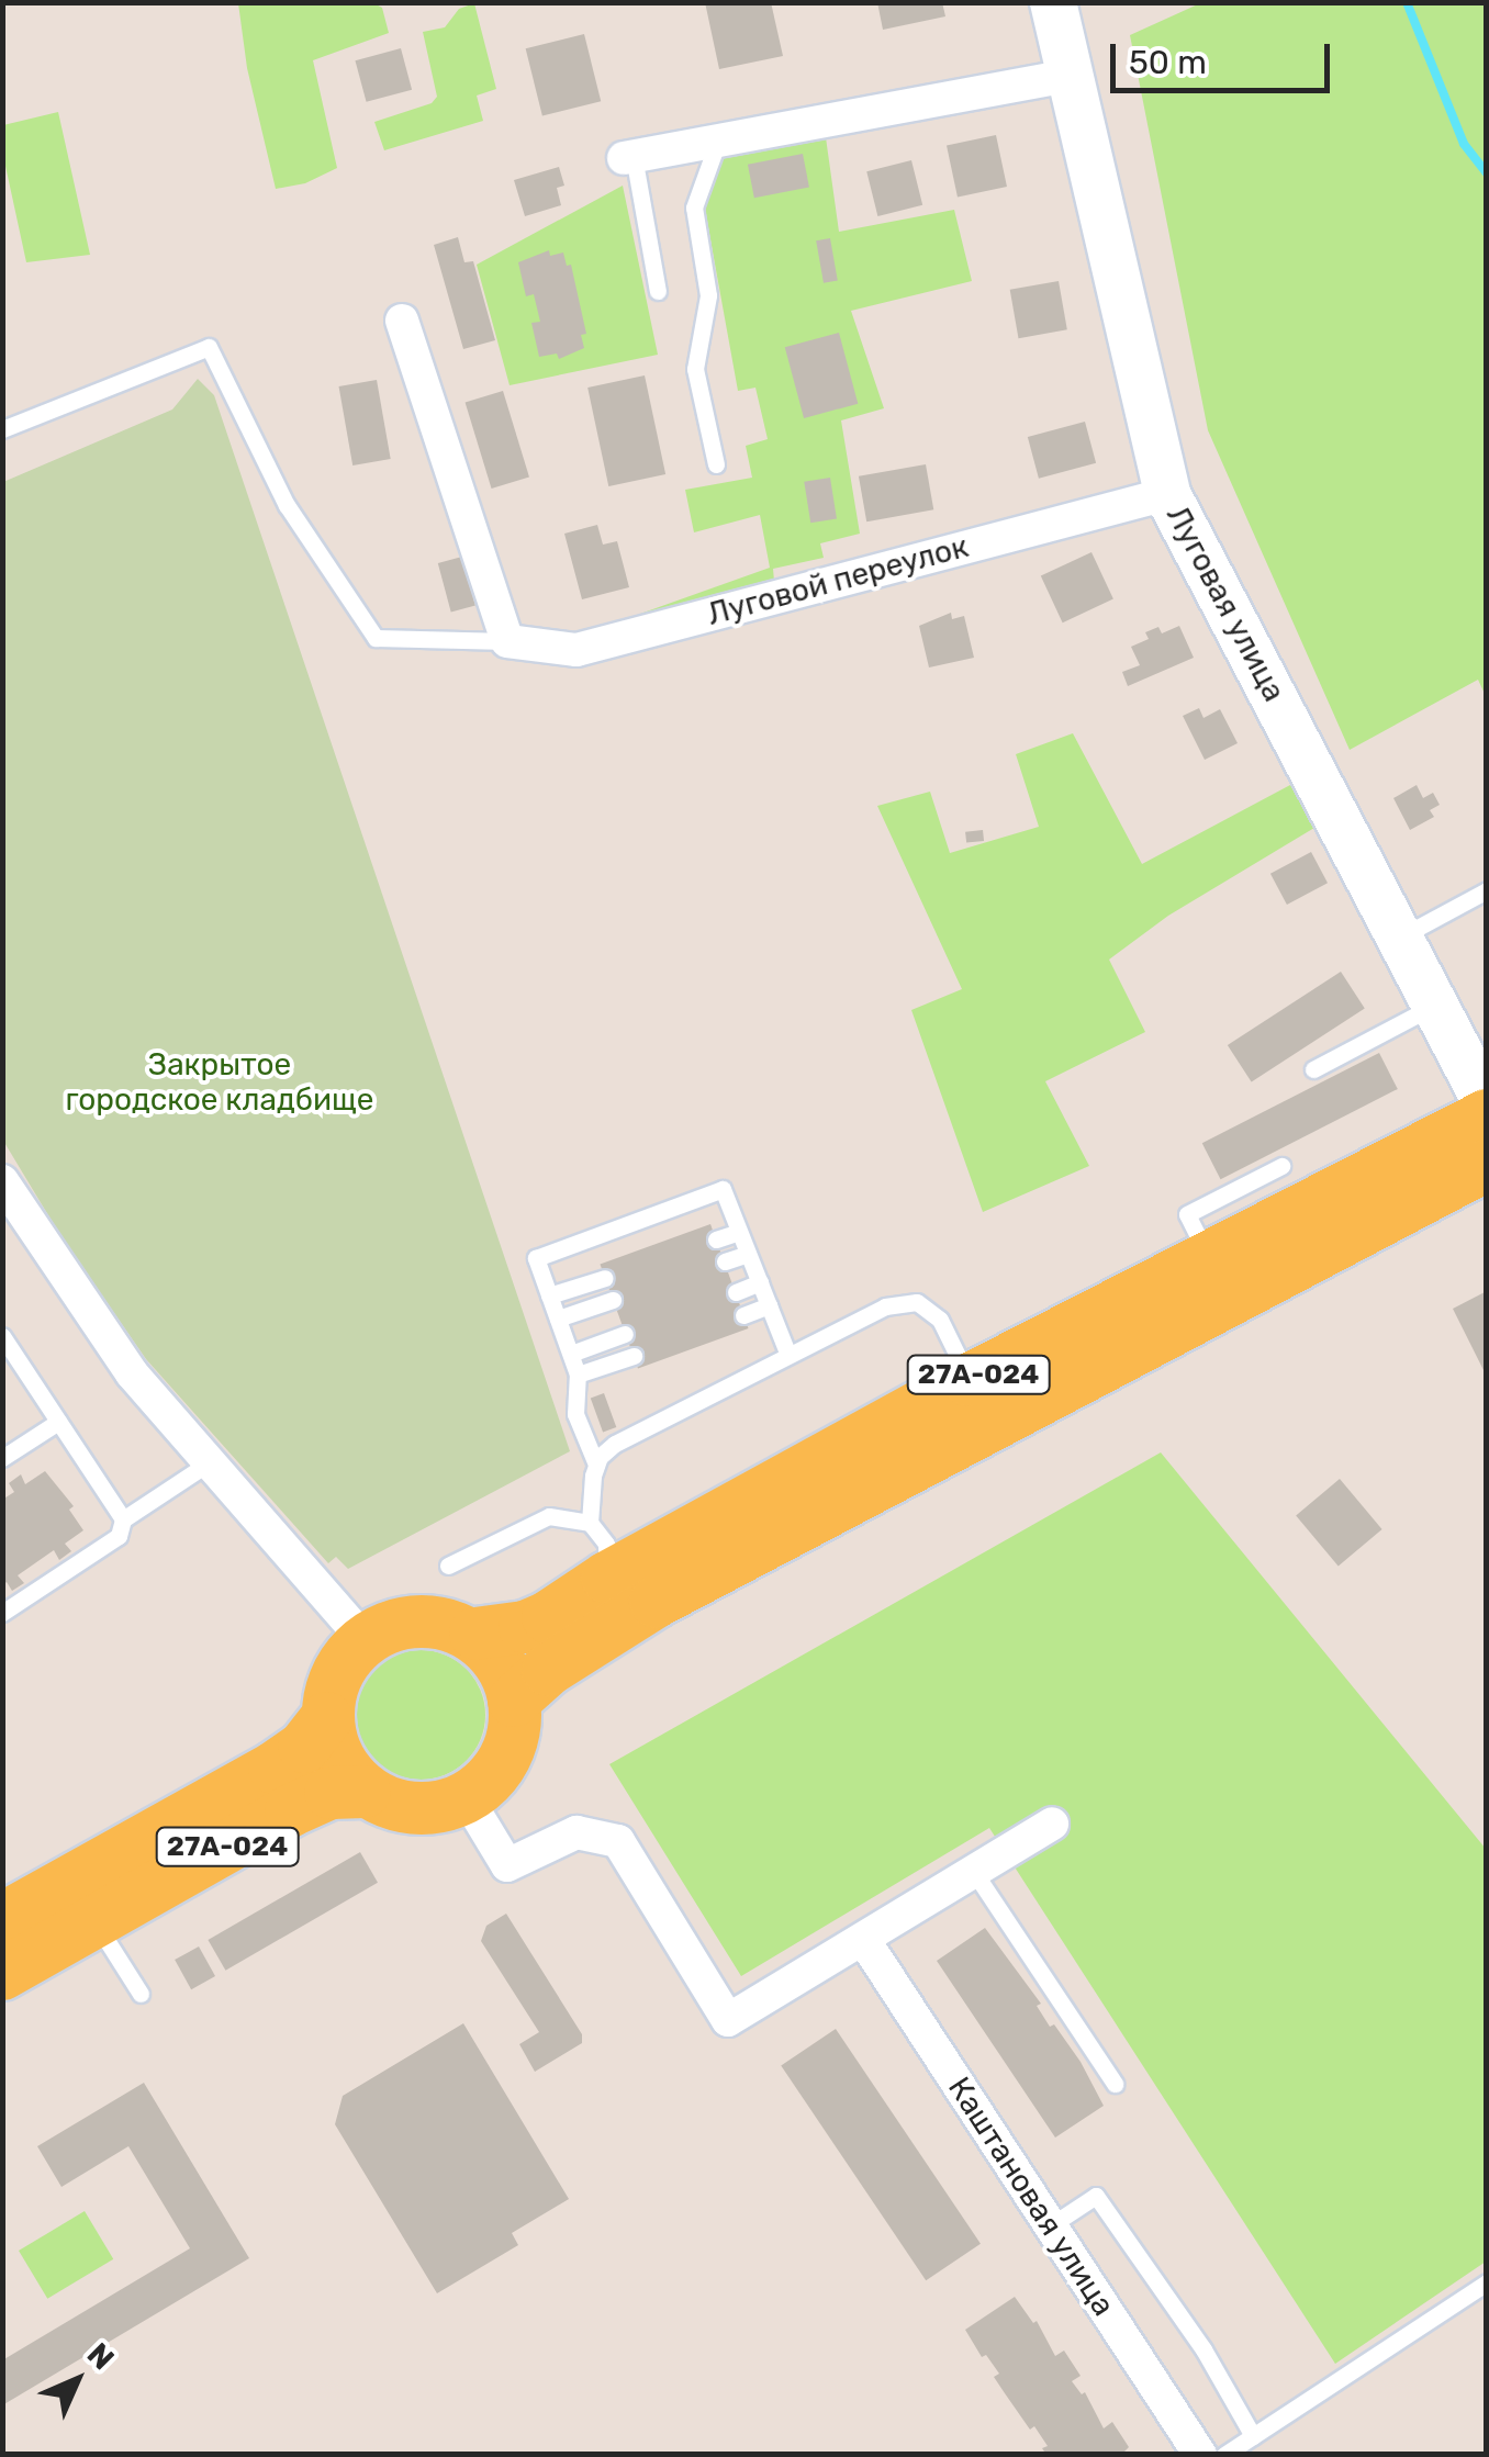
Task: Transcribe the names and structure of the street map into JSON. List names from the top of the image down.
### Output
{
  "streets": {
    "main road": ["27А-024"],
    "street": ["Луговой переулок", "Луговая улица", "Каштановая улица"]
  },
  "crossings": [
    ["Луговой переулок", "Луговая улица"]
  ],
  "parks": ["Закрытое городское кладбище"],
  "scale_bar": "50 m",
  "north": "top right"
}
